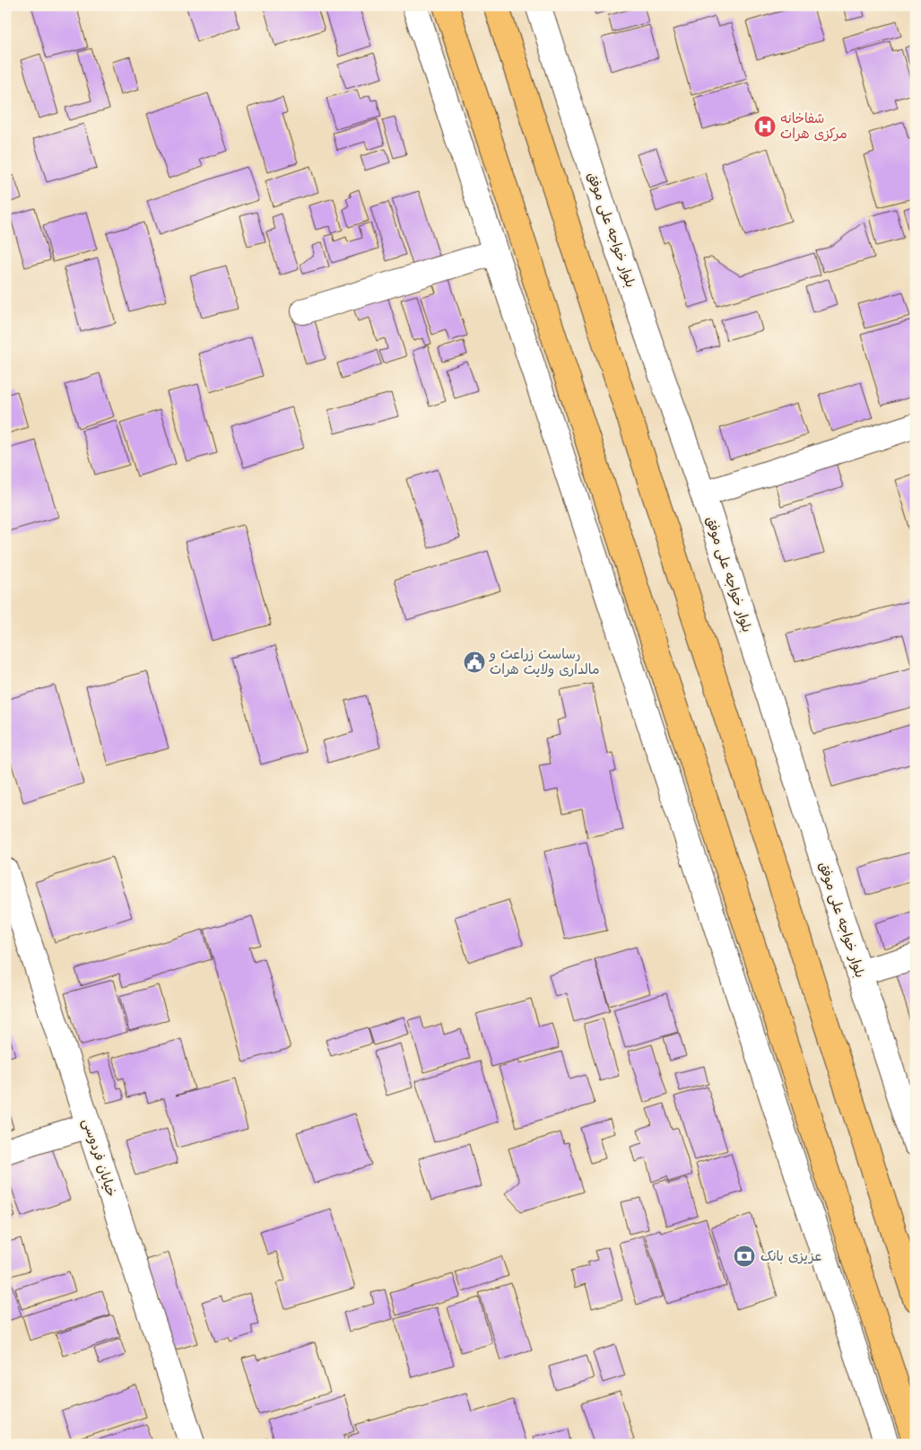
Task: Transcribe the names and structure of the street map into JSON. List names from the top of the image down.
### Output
{
  "streets": {
    "street": ["بلوار خواجه علی موفق", "خیابان فردوسی"]
  },
  "places": {
    "hospital": ["شفاخانه مرکزی هرات"],
    "public building": ["رساست زراعت و مالداری ولایت هرات"],
    "bank": ["عزیزی بانک"]
  }
}
